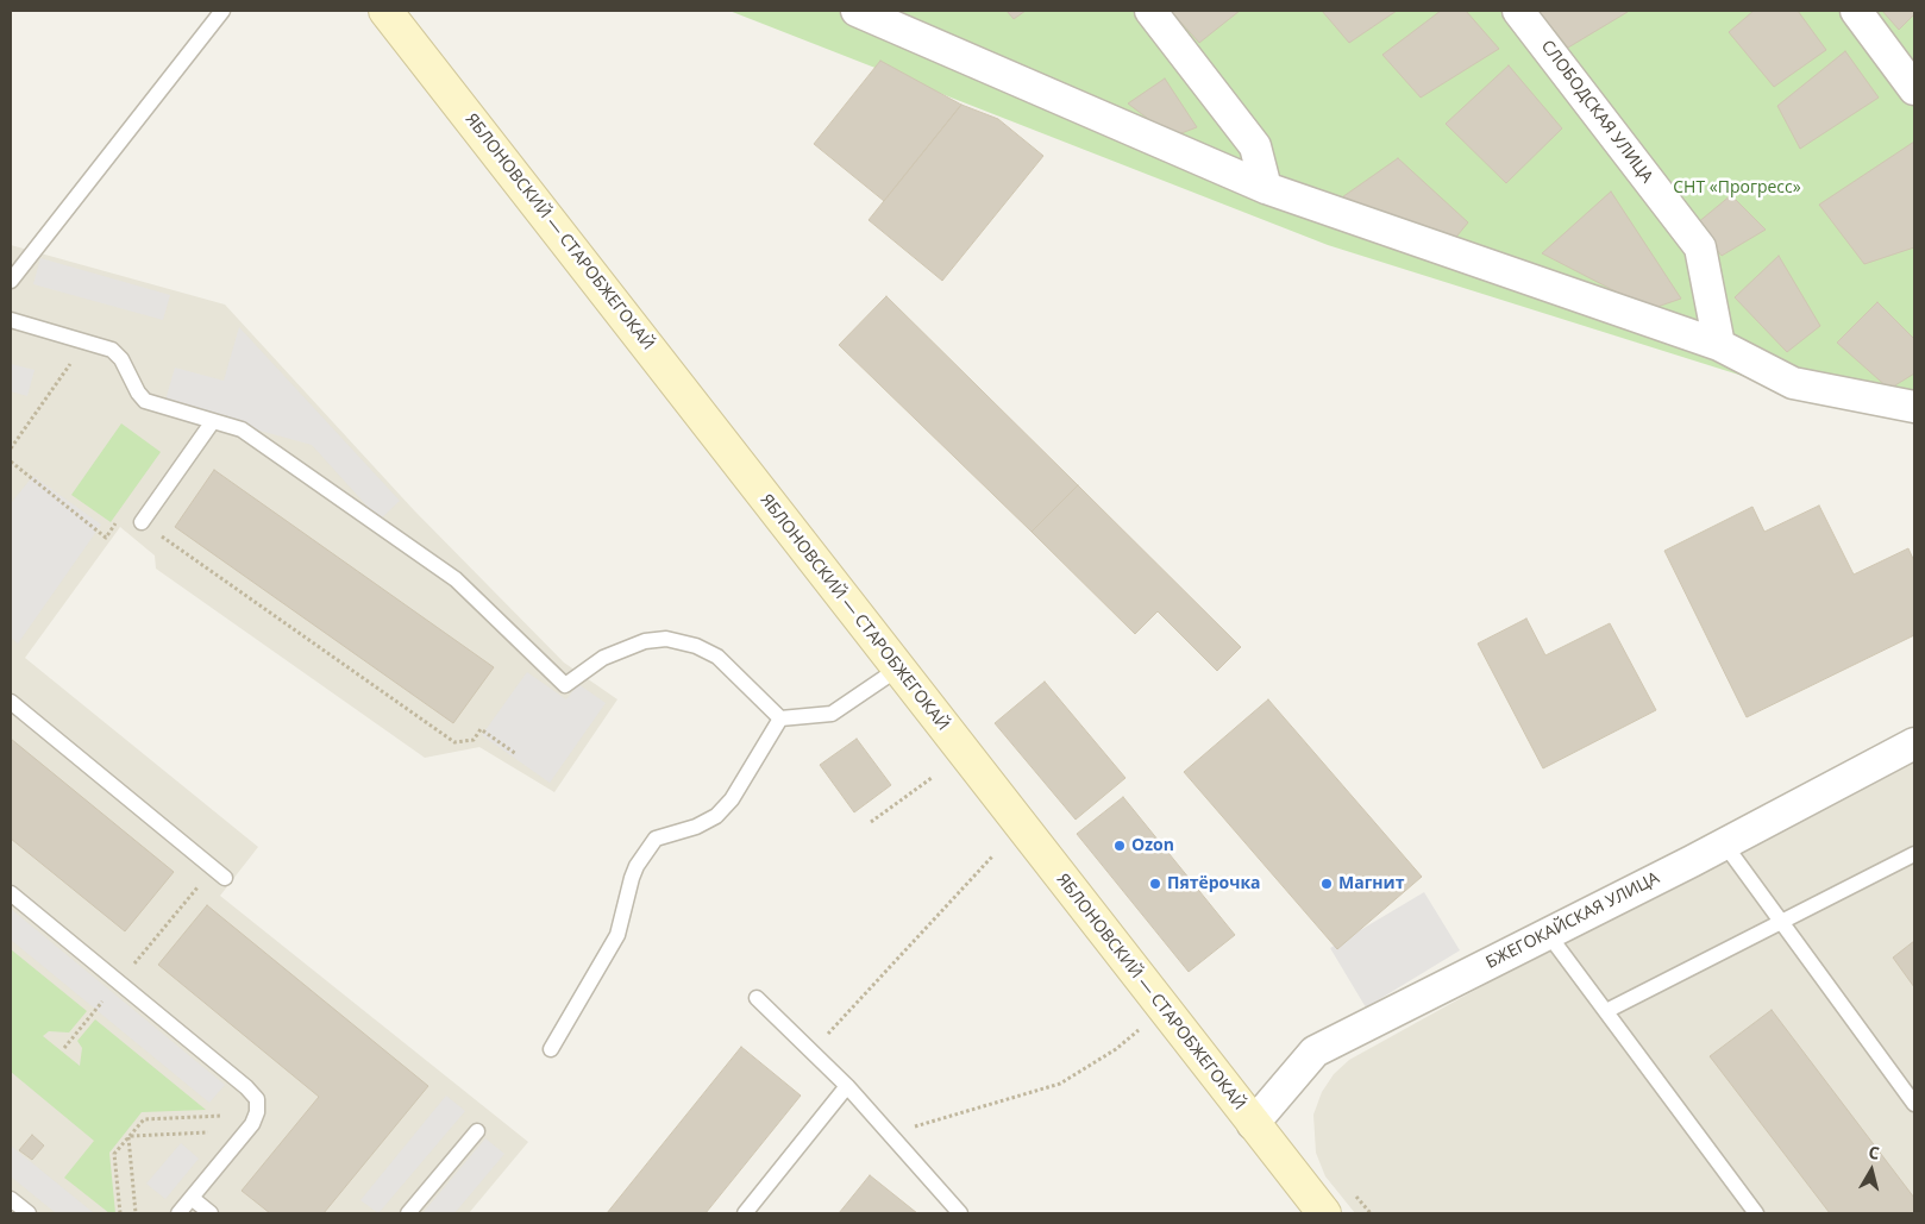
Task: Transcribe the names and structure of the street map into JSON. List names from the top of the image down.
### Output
{
  "streets": {
    "street": ["СЛОБОДСКАЯ УЛИЦА", "ЯБЛОНОВСКИЙ — СТАРОБЖЕГОКАЙ", "БЖЕГОКАЙСКАЯ УЛИЦА"]
  },
  "crossings": [
    ["ЯБЛОНОВСКИЙ — СТАРОБЖЕГОКАЙ", "БЖЕГОКАЙСКАЯ УЛИЦА"]
  ],
  "parks": ["СНТ «Прогресс»"],
  "places": ["Ozon", "Пятёрочка", "Магнит"],
  "north": "top"
}
